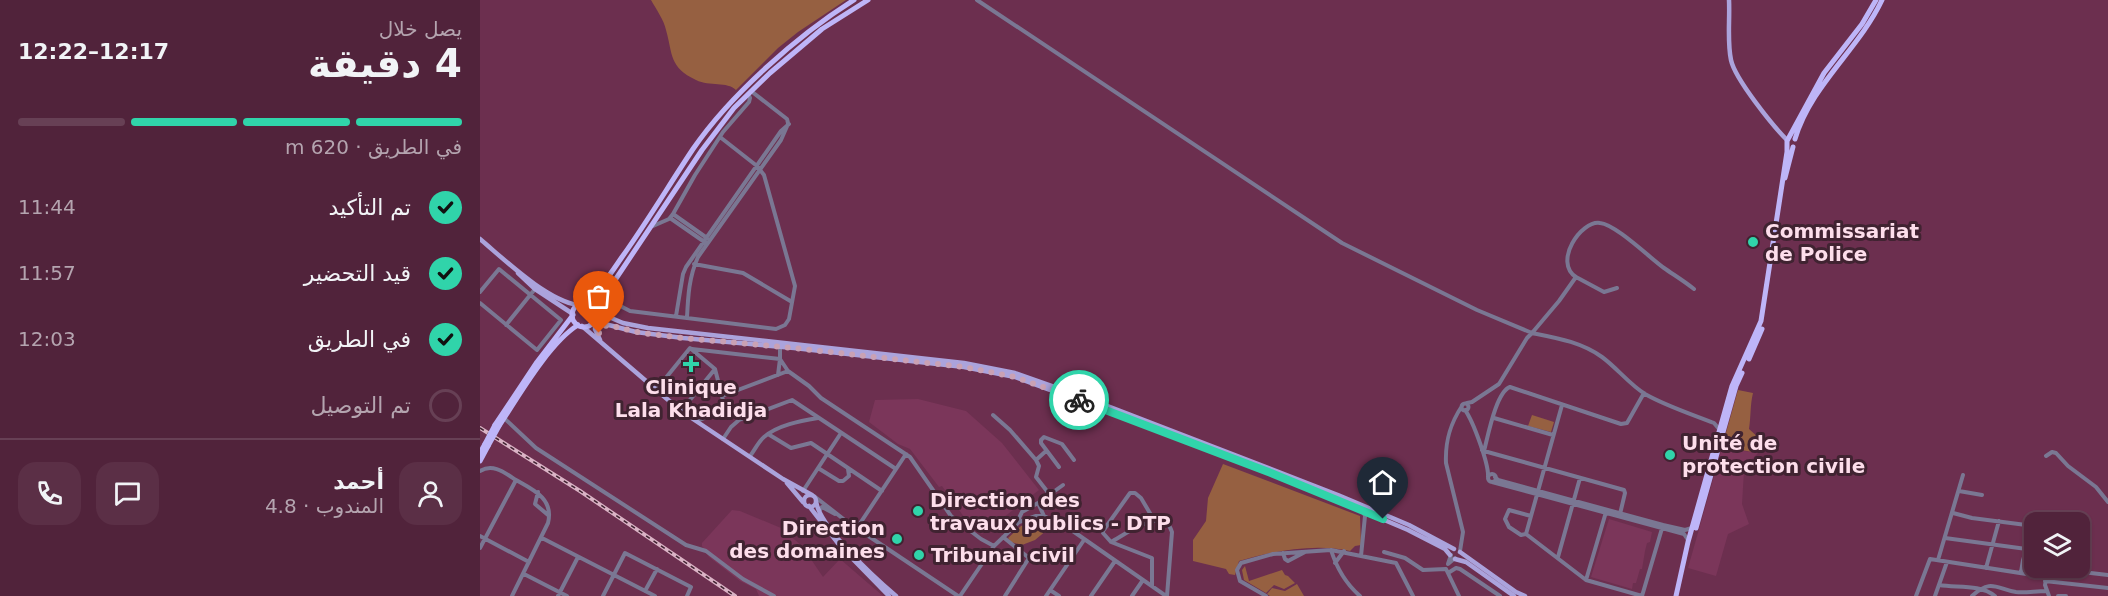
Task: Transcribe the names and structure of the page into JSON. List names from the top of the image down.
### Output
{
  "places": {
    "other": [
      "Commissariat de Police",
      "Unité de protection civile",
      "Direction des travaux publics - DTP",
      "Direction des domaines",
      "Tribunal civil"
    ],
    "health": ["Clinique Lala Khadidja"]
  },
  "page": {
    "heading": ["4 دقيقة", "يصل خلال", "12:17–12:22"],
    "panel": ["أحمد", "المندوب · 4.8"],
    "bar": "في الطريق · 620 m",
    "list": [
      ["تم التأكيد", "11:44"],
      ["قيد التحضير", "11:57"],
      ["في الطريق", "12:03"],
      "تم التوصيل"
    ]
  }
}
